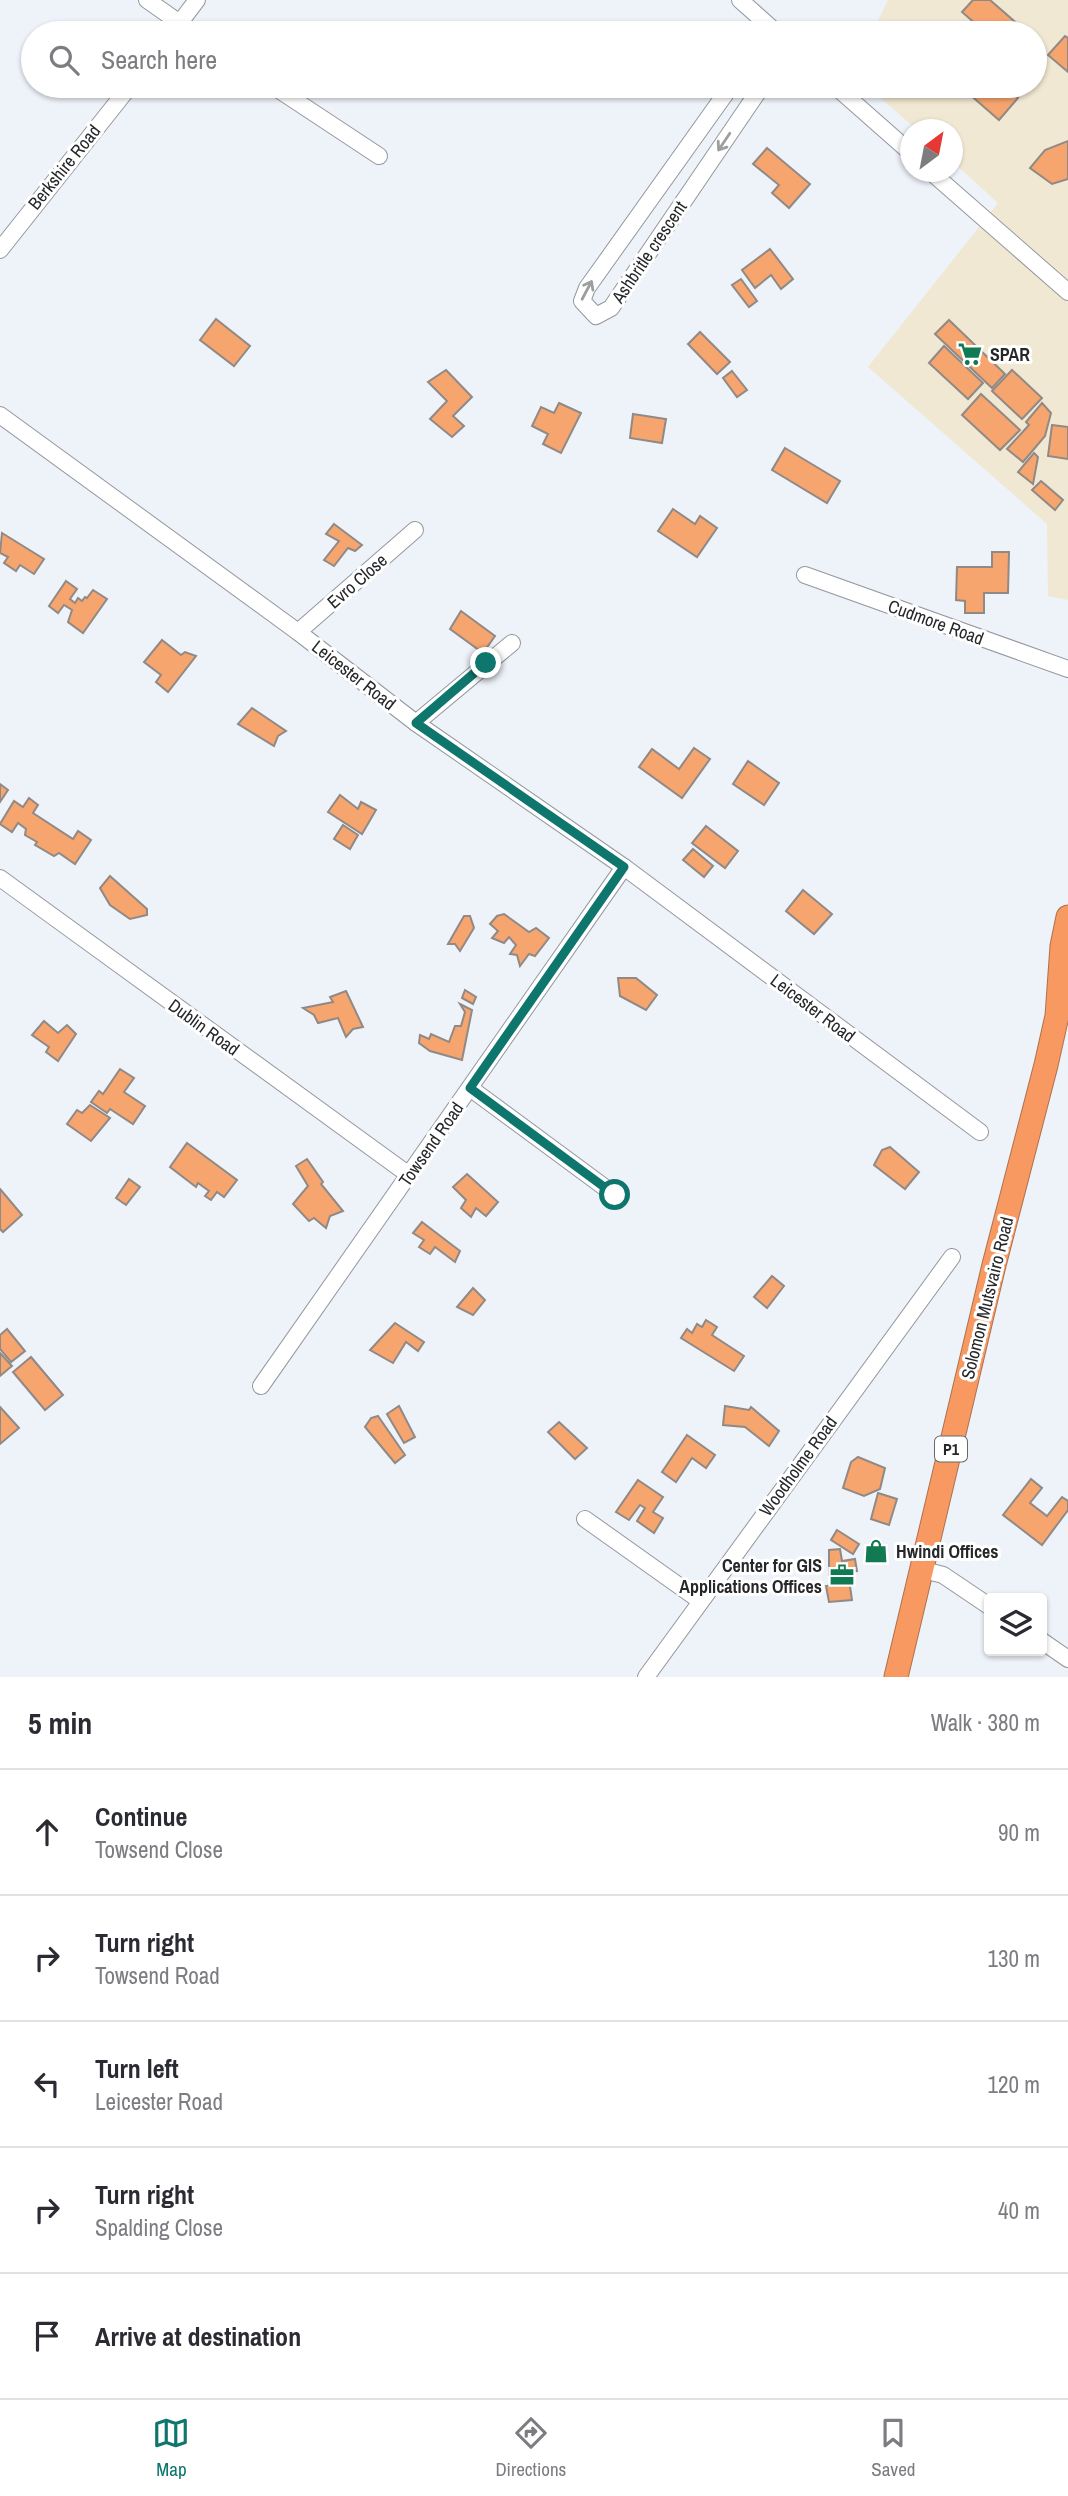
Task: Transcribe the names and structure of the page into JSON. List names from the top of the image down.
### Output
{
  "streets": {
    "highway": ["Solomon Mutsvairo Road", "P1"],
    "street": [
      "Berkshire Road",
      "Ashbritle crescent",
      "Evro Close",
      "Cudmore Road",
      "Leicester Road",
      "Dublin Road",
      "Towsend Road",
      "Woodholme Road"
    ]
  },
  "crossings": [
    ["Evro Close", "Leicester Road"],
    ["Leicester Road", "Towsend Road"],
    ["Dublin Road", "Towsend Road"],
    ["Solomon Mutsvairo Road", "P1"]
  ],
  "places": {
    "supermarket": ["SPAR"],
    "shop": ["Hwindi Offices"],
    "office": ["Center for GIS Applications Offices"]
  },
  "north": "top right",
  "page": {
    "search": "Search here",
    "heading": ["5 min", "Walk · 380 m"],
    "list": [
      ["Continue", "Towsend Close", "90 m"],
      ["Turn right", "Towsend Road", "130 m"],
      ["Turn left", "Leicester Road", "120 m"],
      ["Turn right", "Spalding Close", "40 m"],
      "Arrive at destination"
    ],
    "nav": ["Map", "Directions", "Saved"]
  }
}
